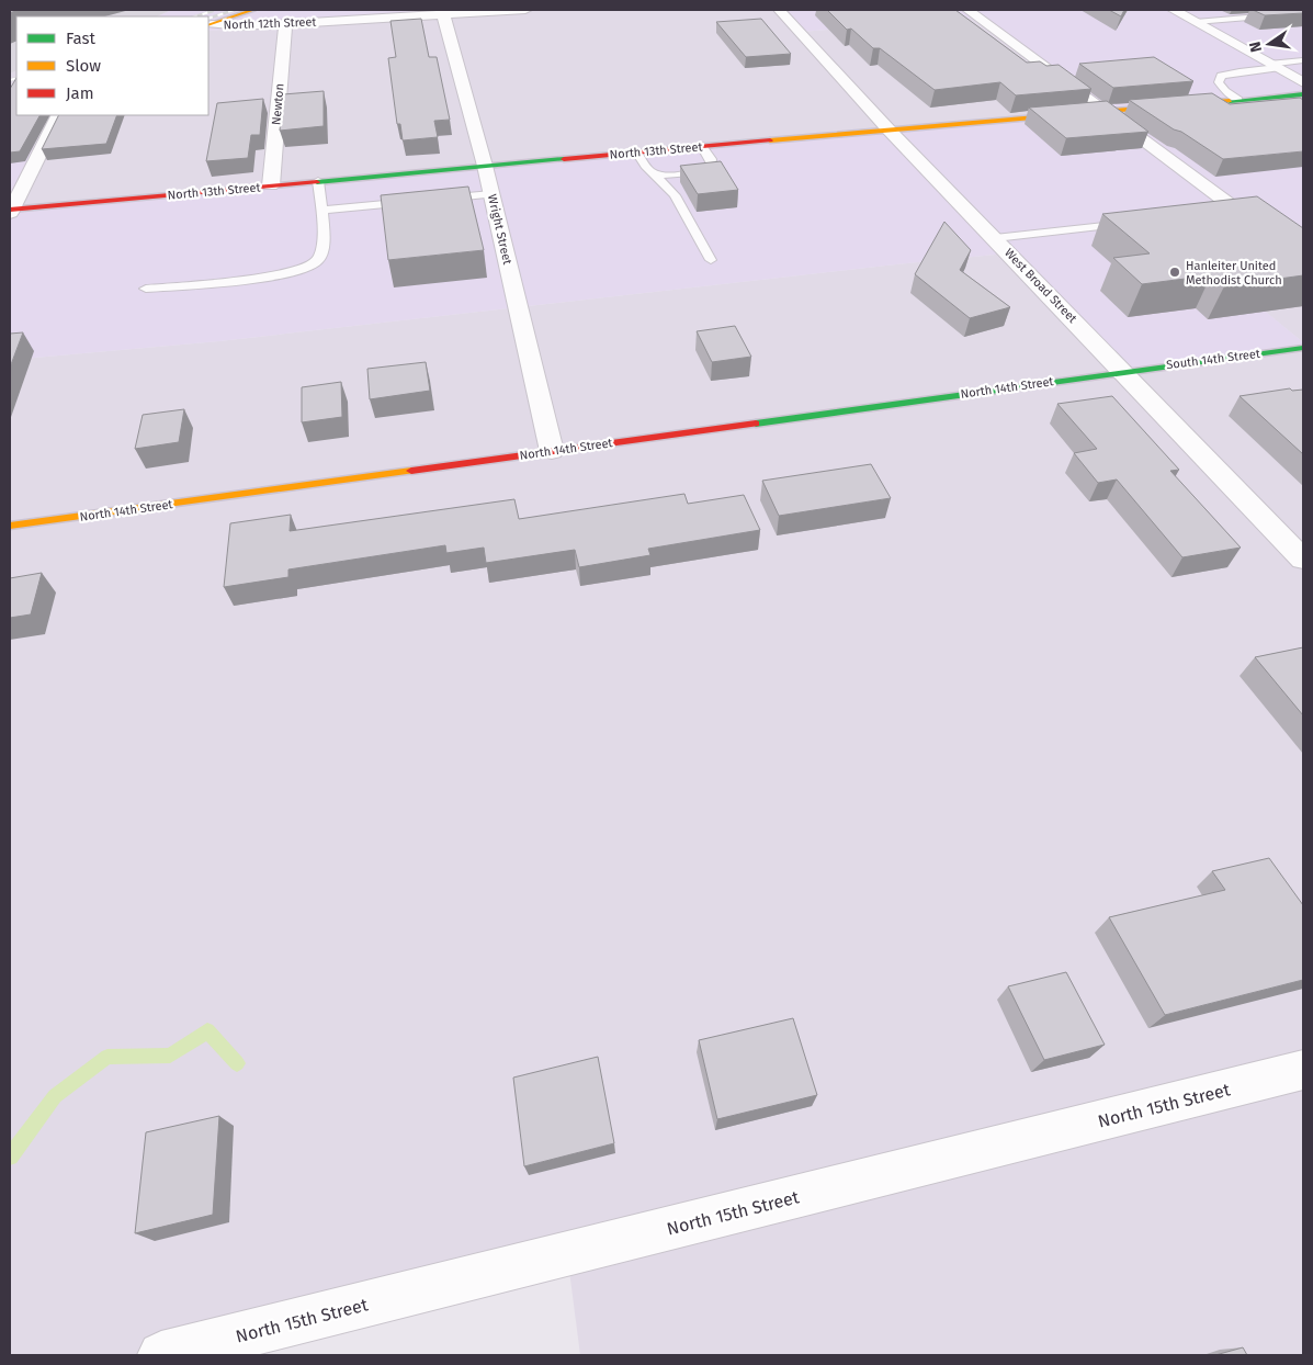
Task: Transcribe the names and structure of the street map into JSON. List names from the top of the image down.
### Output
{
  "streets": {
    "street": [
      "North 12th Street",
      "Newton",
      "North 13th Street",
      "Wright Street",
      "West Broad Street",
      "South 14th Street",
      "North 14th Street",
      "North 15th Street"
    ]
  },
  "crossings": [
    ["North 12th Street", "Newton"],
    ["North 12th Street", "Wright Street"],
    ["Newton", "North 13th Street"],
    ["North 13th Street", "Wright Street"],
    ["North 13th Street", "West Broad Street"],
    ["Wright Street", "North 14th Street"],
    ["West Broad Street", "South 14th Street"],
    ["West Broad Street", "North 14th Street"],
    ["South 14th Street", "North 14th Street"]
  ],
  "places": ["Hanleiter United Methodist Church"],
  "legend": ["Fast", "Slow", "Jam"],
  "north": "left"
}
